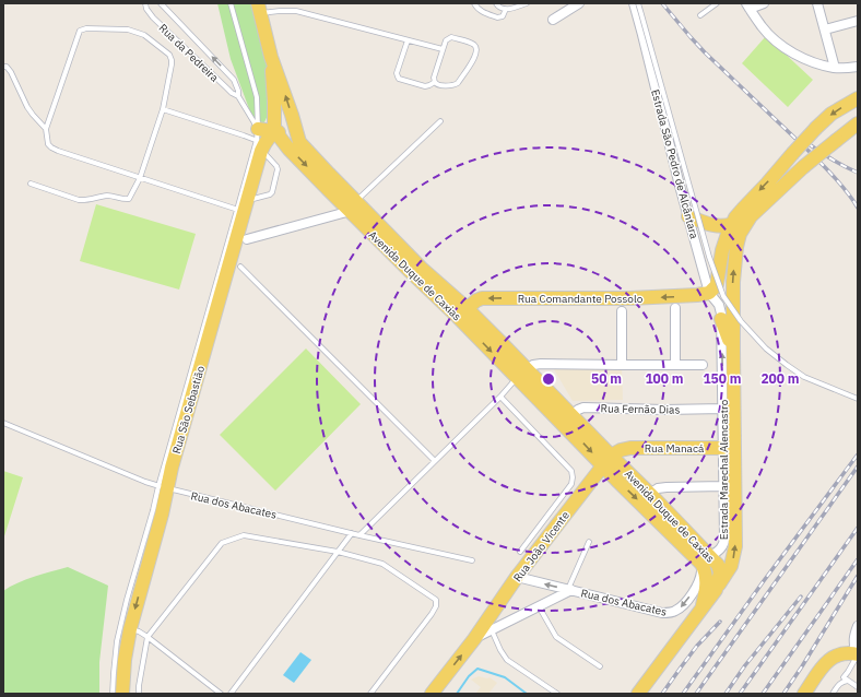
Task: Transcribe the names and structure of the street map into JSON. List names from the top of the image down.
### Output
{
  "streets": {
    "main road": [
      "Avenida Duque de Caxias",
      "Rua Comandante Possolo",
      "Rua São Sebastião",
      "Rua Manacá",
      "Estrada Marechal Alencastro",
      "Rua João Vicente"
    ],
    "street": ["Estrada São Pedro de Alcântara", "Rua Fernão Dias", "Rua dos Abacates"],
    "lane": ["Rua da Pedreira"]
  },
  "crossings": [
    ["Rua da Pedreira", "Rua São Sebastião"],
    ["Estrada São Pedro de Alcântara", "Rua Comandante Possolo"],
    ["Estrada São Pedro de Alcântara", "Estrada Marechal Alencastro"],
    ["Avenida Duque de Caxias", "Rua Comandante Possolo"],
    ["Avenida Duque de Caxias", "Rua Fernão Dias"],
    ["Avenida Duque de Caxias", "Rua São Sebastião"],
    ["Avenida Duque de Caxias", "Rua Manacá"],
    ["Avenida Duque de Caxias", "Estrada Marechal Alencastro"],
    ["Avenida Duque de Caxias", "Rua dos Abacates"],
    ["Avenida Duque de Caxias", "Rua João Vicente"],
    ["Rua Comandante Possolo", "Estrada Marechal Alencastro"],
    ["Rua Fernão Dias", "Estrada Marechal Alencastro"],
    ["Rua São Sebastião", "Rua dos Abacates"],
    ["Rua Manacá", "Estrada Marechal Alencastro"],
    ["Rua Manacá", "Rua João Vicente"],
    ["Estrada Marechal Alencastro", "Rua dos Abacates"],
    ["Rua dos Abacates", "Rua João Vicente"]
  ],
  "one_way": ["Rua Comandante Possolo", "Estrada Marechal Alencastro"],
  "rings": [
    "50 m",
    "100 m",
    "150 m",
    "200 m"
  ]
}
